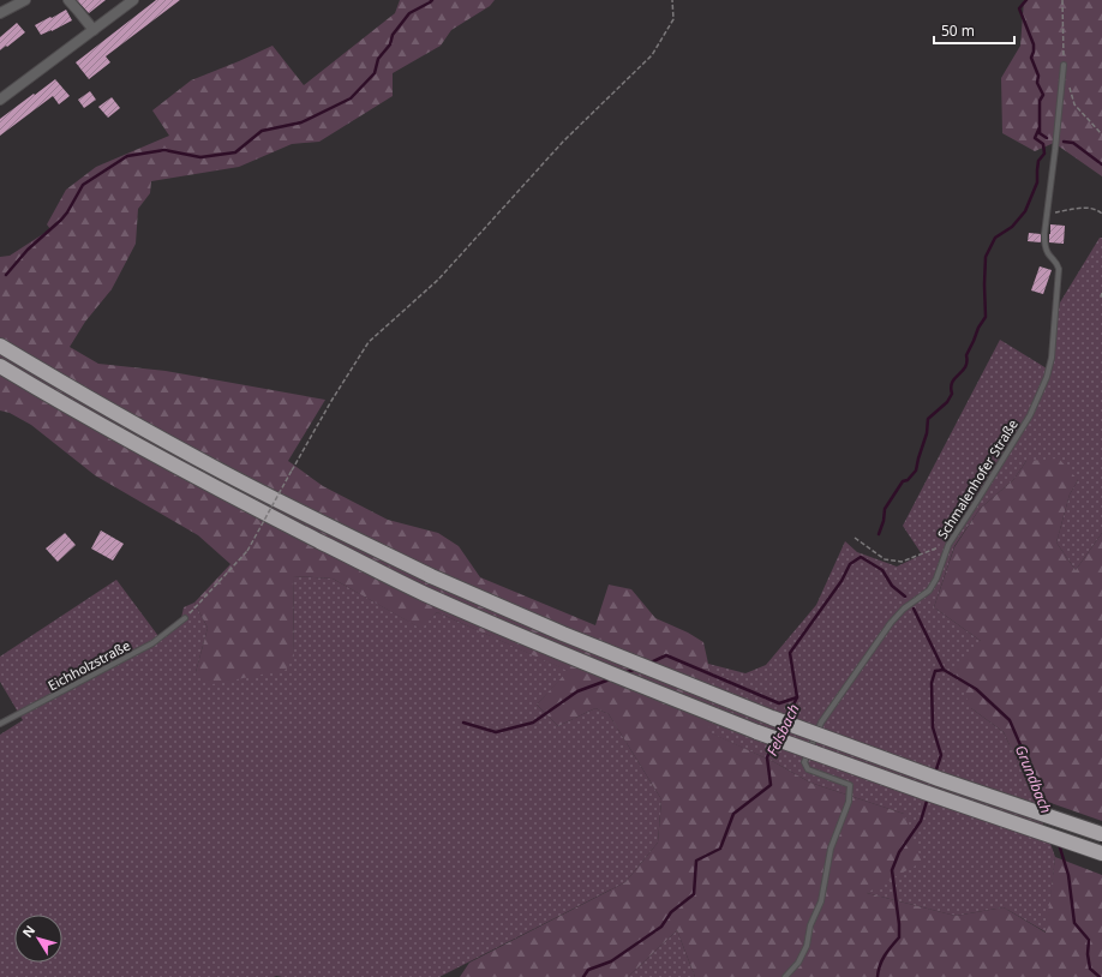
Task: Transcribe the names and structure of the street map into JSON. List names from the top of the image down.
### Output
{
  "streets": {
    "lane": ["Schmalenhofer Straße", "Eichholzstraße"]
  },
  "water": ["Felsbach", "Grundbach"],
  "scale_bar": "50 m",
  "north": "top left"
}
